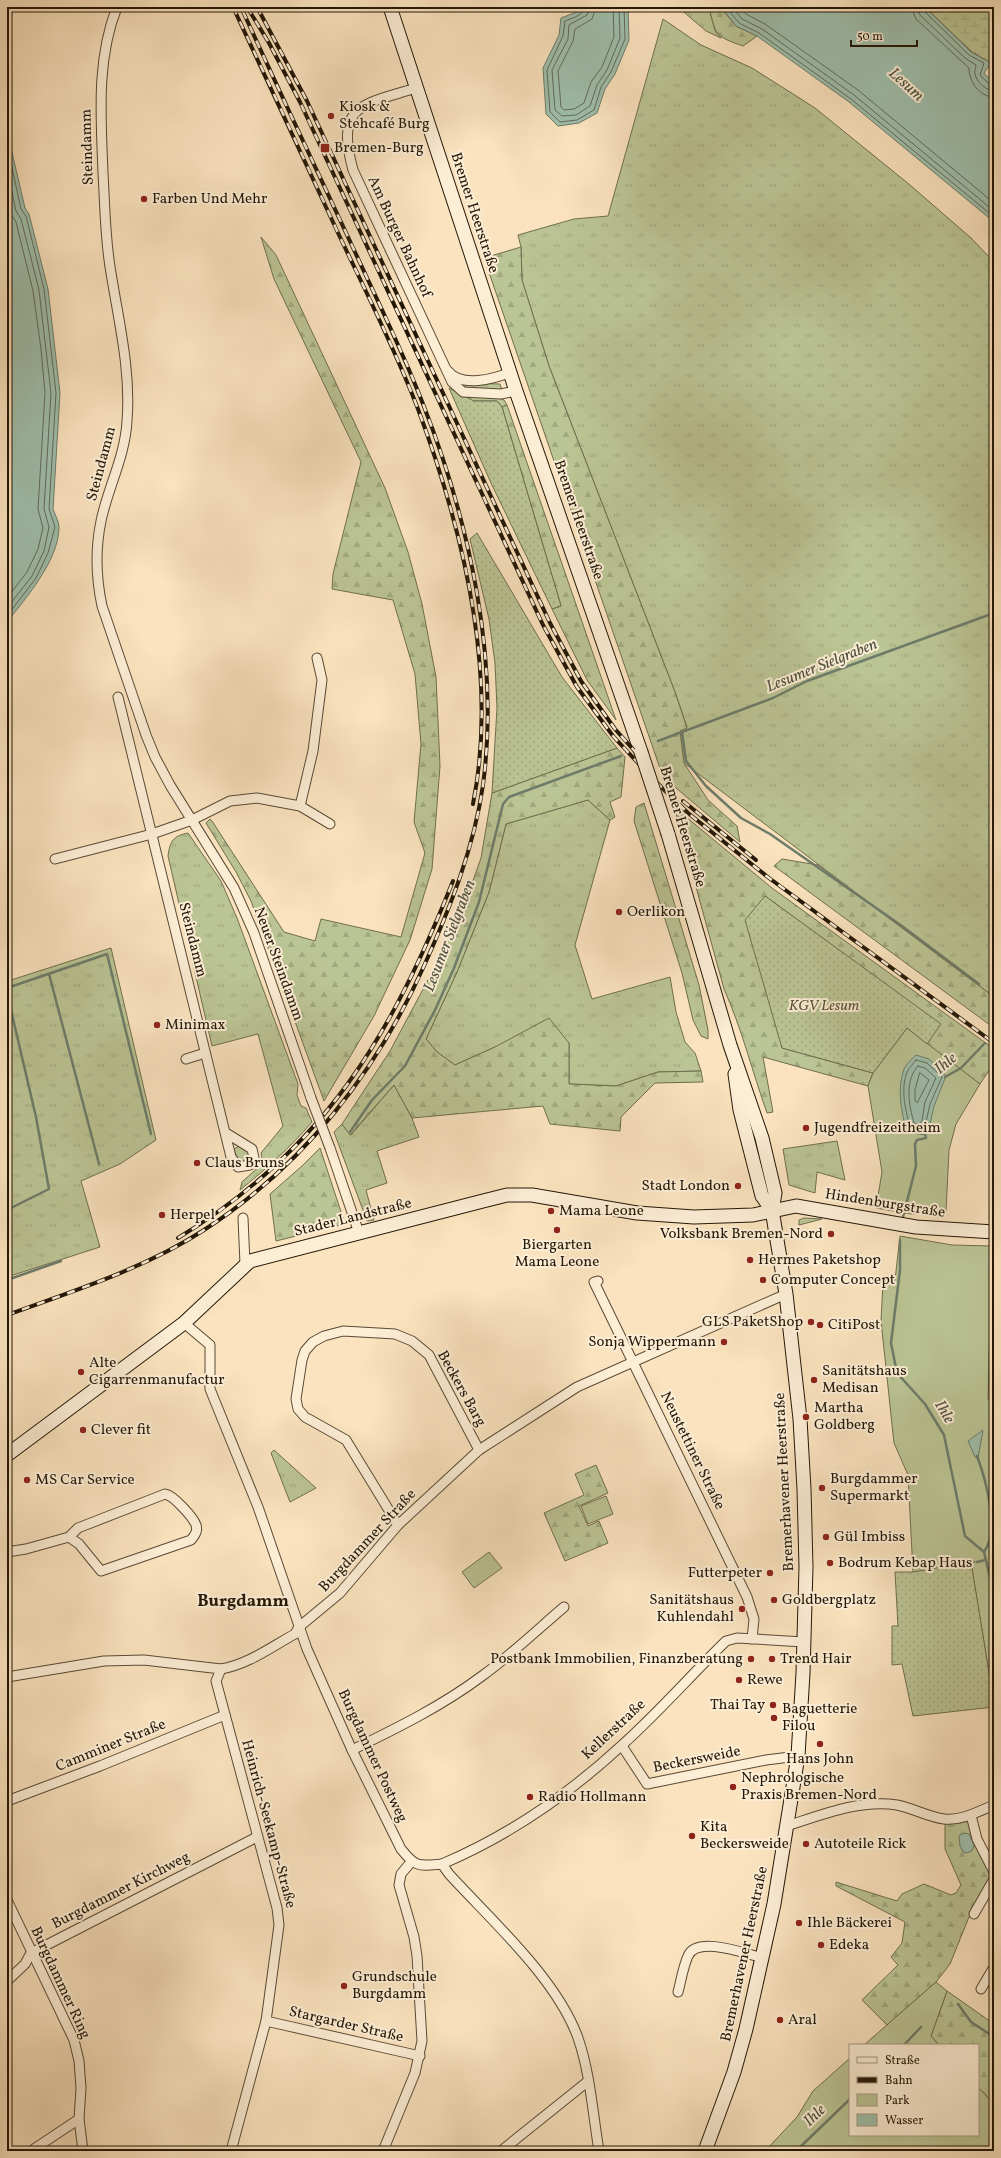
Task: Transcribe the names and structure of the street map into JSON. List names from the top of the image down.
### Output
{
  "streets": {
    "main road": [
      "Bremer Heerstraße",
      "Hindenburgstraße",
      "Stader Landstraße",
      "Bremerhavener Heerstraße"
    ],
    "street": [
      "Steindamm",
      "Am Burger Bahnhof",
      "Neuer Steindamm",
      "Beckers Barg",
      "Neustettiner Straße",
      "Burgdammer Straße",
      "Kellerstraße",
      "Camminer Straße",
      "Burgdammer Postweg",
      "Beckersweide",
      "Heinrich-Seekamp-Straße",
      "Burgdammer Kirchweg",
      "Burgdammer Ring",
      "Stargarder Straße"
    ]
  },
  "crossings": [
    ["Steindamm", "Neuer Steindamm"],
    ["Bremer Heerstraße", "Am Burger Bahnhof"],
    ["Bremer Heerstraße", "Hindenburgstraße"],
    ["Bremer Heerstraße", "Stader Landstraße"],
    ["Bremer Heerstraße", "Bremerhavener Heerstraße"],
    ["Neuer Steindamm", "Stader Landstraße"],
    ["Hindenburgstraße", "Stader Landstraße"],
    ["Hindenburgstraße", "Bremerhavener Heerstraße"],
    ["Stader Landstraße", "Bremerhavener Heerstraße"],
    ["Stader Landstraße", "Burgdammer Postweg"],
    ["Beckers Barg", "Burgdammer Straße"],
    ["Neustettiner Straße", "Burgdammer Straße"],
    ["Neustettiner Straße", "Kellerstraße"],
    ["Bremerhavener Heerstraße", "Burgdammer Straße"],
    ["Bremerhavener Heerstraße", "Kellerstraße"],
    ["Bremerhavener Heerstraße", "Beckersweide"],
    ["Burgdammer Straße", "Burgdammer Postweg"],
    ["Burgdammer Straße", "Heinrich-Seekamp-Straße"],
    ["Kellerstraße", "Beckersweide"],
    ["Camminer Straße", "Heinrich-Seekamp-Straße"],
    ["Heinrich-Seekamp-Straße", "Burgdammer Kirchweg"],
    ["Heinrich-Seekamp-Straße", "Stargarder Straße"],
    ["Burgdammer Kirchweg", "Burgdammer Ring"]
  ],
  "districts": ["Burgdamm"],
  "water": ["Lesum", "Lesumer Sielgraben", "Ihle"],
  "parks": ["KGV Lesum"],
  "places": {
    "other": [
      "Kiosk & Stehcafé Burg",
      "Farben Und Mehr",
      "Oerlikon",
      "Minimax",
      "Jugendfreizeitheim",
      "Claus Bruns",
      "Stadt London",
      "Mama Leone",
      "Herpel",
      "Biergarten Mama Leone",
      "Volksbank Bremen-Nord",
      "Hermes Paketshop",
      "Computer Concept",
      "GLS PaketShop",
      "CitiPost",
      "Sonja Wippermann",
      "Alte Cigarrenmanufactur",
      "Sanitätshaus Medisan",
      "Martha Goldberg",
      "Clever fit",
      "MS Car Service",
      "Burgdammer Supermarkt",
      "Gül Imbiss",
      "Bodrum Kebap Haus",
      "Futterpeter",
      "Goldbergplatz",
      "Sanitätshaus Kuhlendahl",
      "Postbank Immobilien, Finanzberatung",
      "Trend Hair",
      "Rewe",
      "Thai Tay",
      "Baguetterie Filou",
      "Hans John",
      "Nephrologische Praxis Bremen-Nord",
      "Radio Hollmann",
      "Kita Beckersweide",
      "Autoteile Rick",
      "Ihle Bäckerei",
      "Edeka",
      "Grundschule Burgdamm",
      "Aral"
    ],
    "transit": ["Bremen-Burg"]
  },
  "legend": [
    "Straße",
    "Bahn",
    "Park",
    "Wasser"
  ],
  "scale_bar": "50 m"
}
